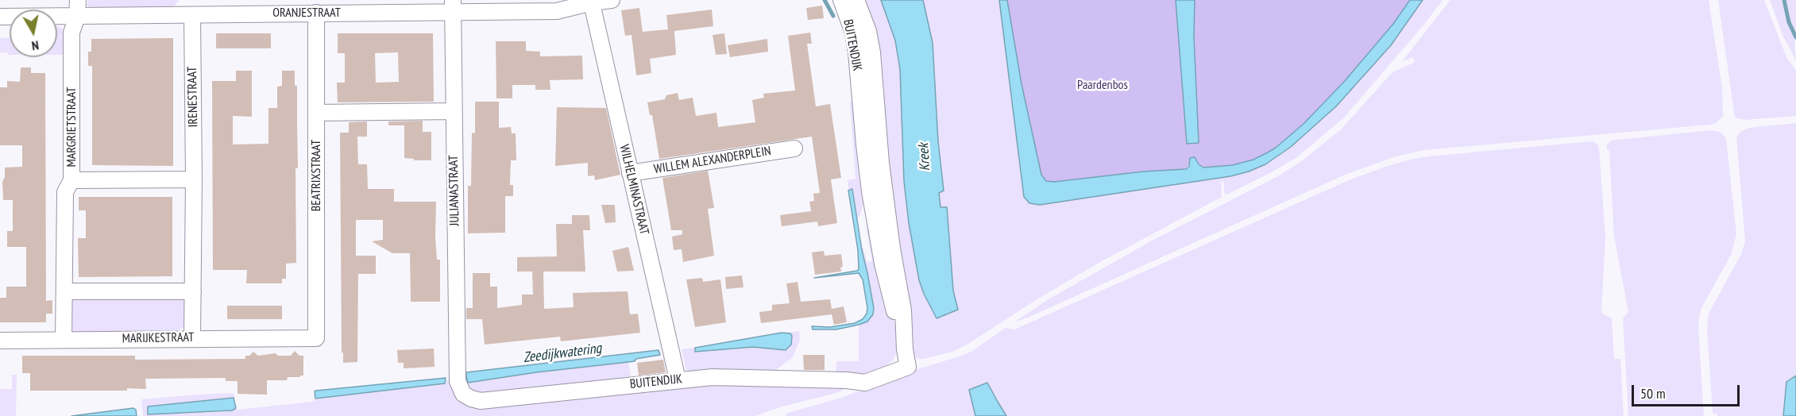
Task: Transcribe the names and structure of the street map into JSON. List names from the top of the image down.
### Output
{
  "streets": {
    "street": [
      "ORANJESTRAAT",
      "BUITENDIJK",
      "IRENESTRAAT",
      "MARGRIETSTRAAT",
      "WILLEM ALEXANDERPLEIN",
      "BEATRIXSTRAAT",
      "WILHELMINASTRAAT",
      "JULIANASTRAAT",
      "MARIJKESTRAAT"
    ]
  },
  "crossings": [
    ["ORANJESTRAAT", "IRENESTRAAT"],
    ["ORANJESTRAAT", "MARGRIETSTRAAT"],
    ["ORANJESTRAAT", "BEATRIXSTRAAT"],
    ["ORANJESTRAAT", "WILHELMINASTRAAT"],
    ["ORANJESTRAAT", "JULIANASTRAAT"],
    ["BUITENDIJK", "WILHELMINASTRAAT"],
    ["BUITENDIJK", "JULIANASTRAAT"],
    ["IRENESTRAAT", "MARIJKESTRAAT"],
    ["MARGRIETSTRAAT", "MARIJKESTRAAT"],
    ["WILLEM ALEXANDERPLEIN", "WILHELMINASTRAAT"],
    ["BEATRIXSTRAAT", "MARIJKESTRAAT"]
  ],
  "water": ["Kreek", "Zeedijkwatering"],
  "parks": ["Paardenbos"],
  "scale_bar": "50 m",
  "north": "bottom"
}
